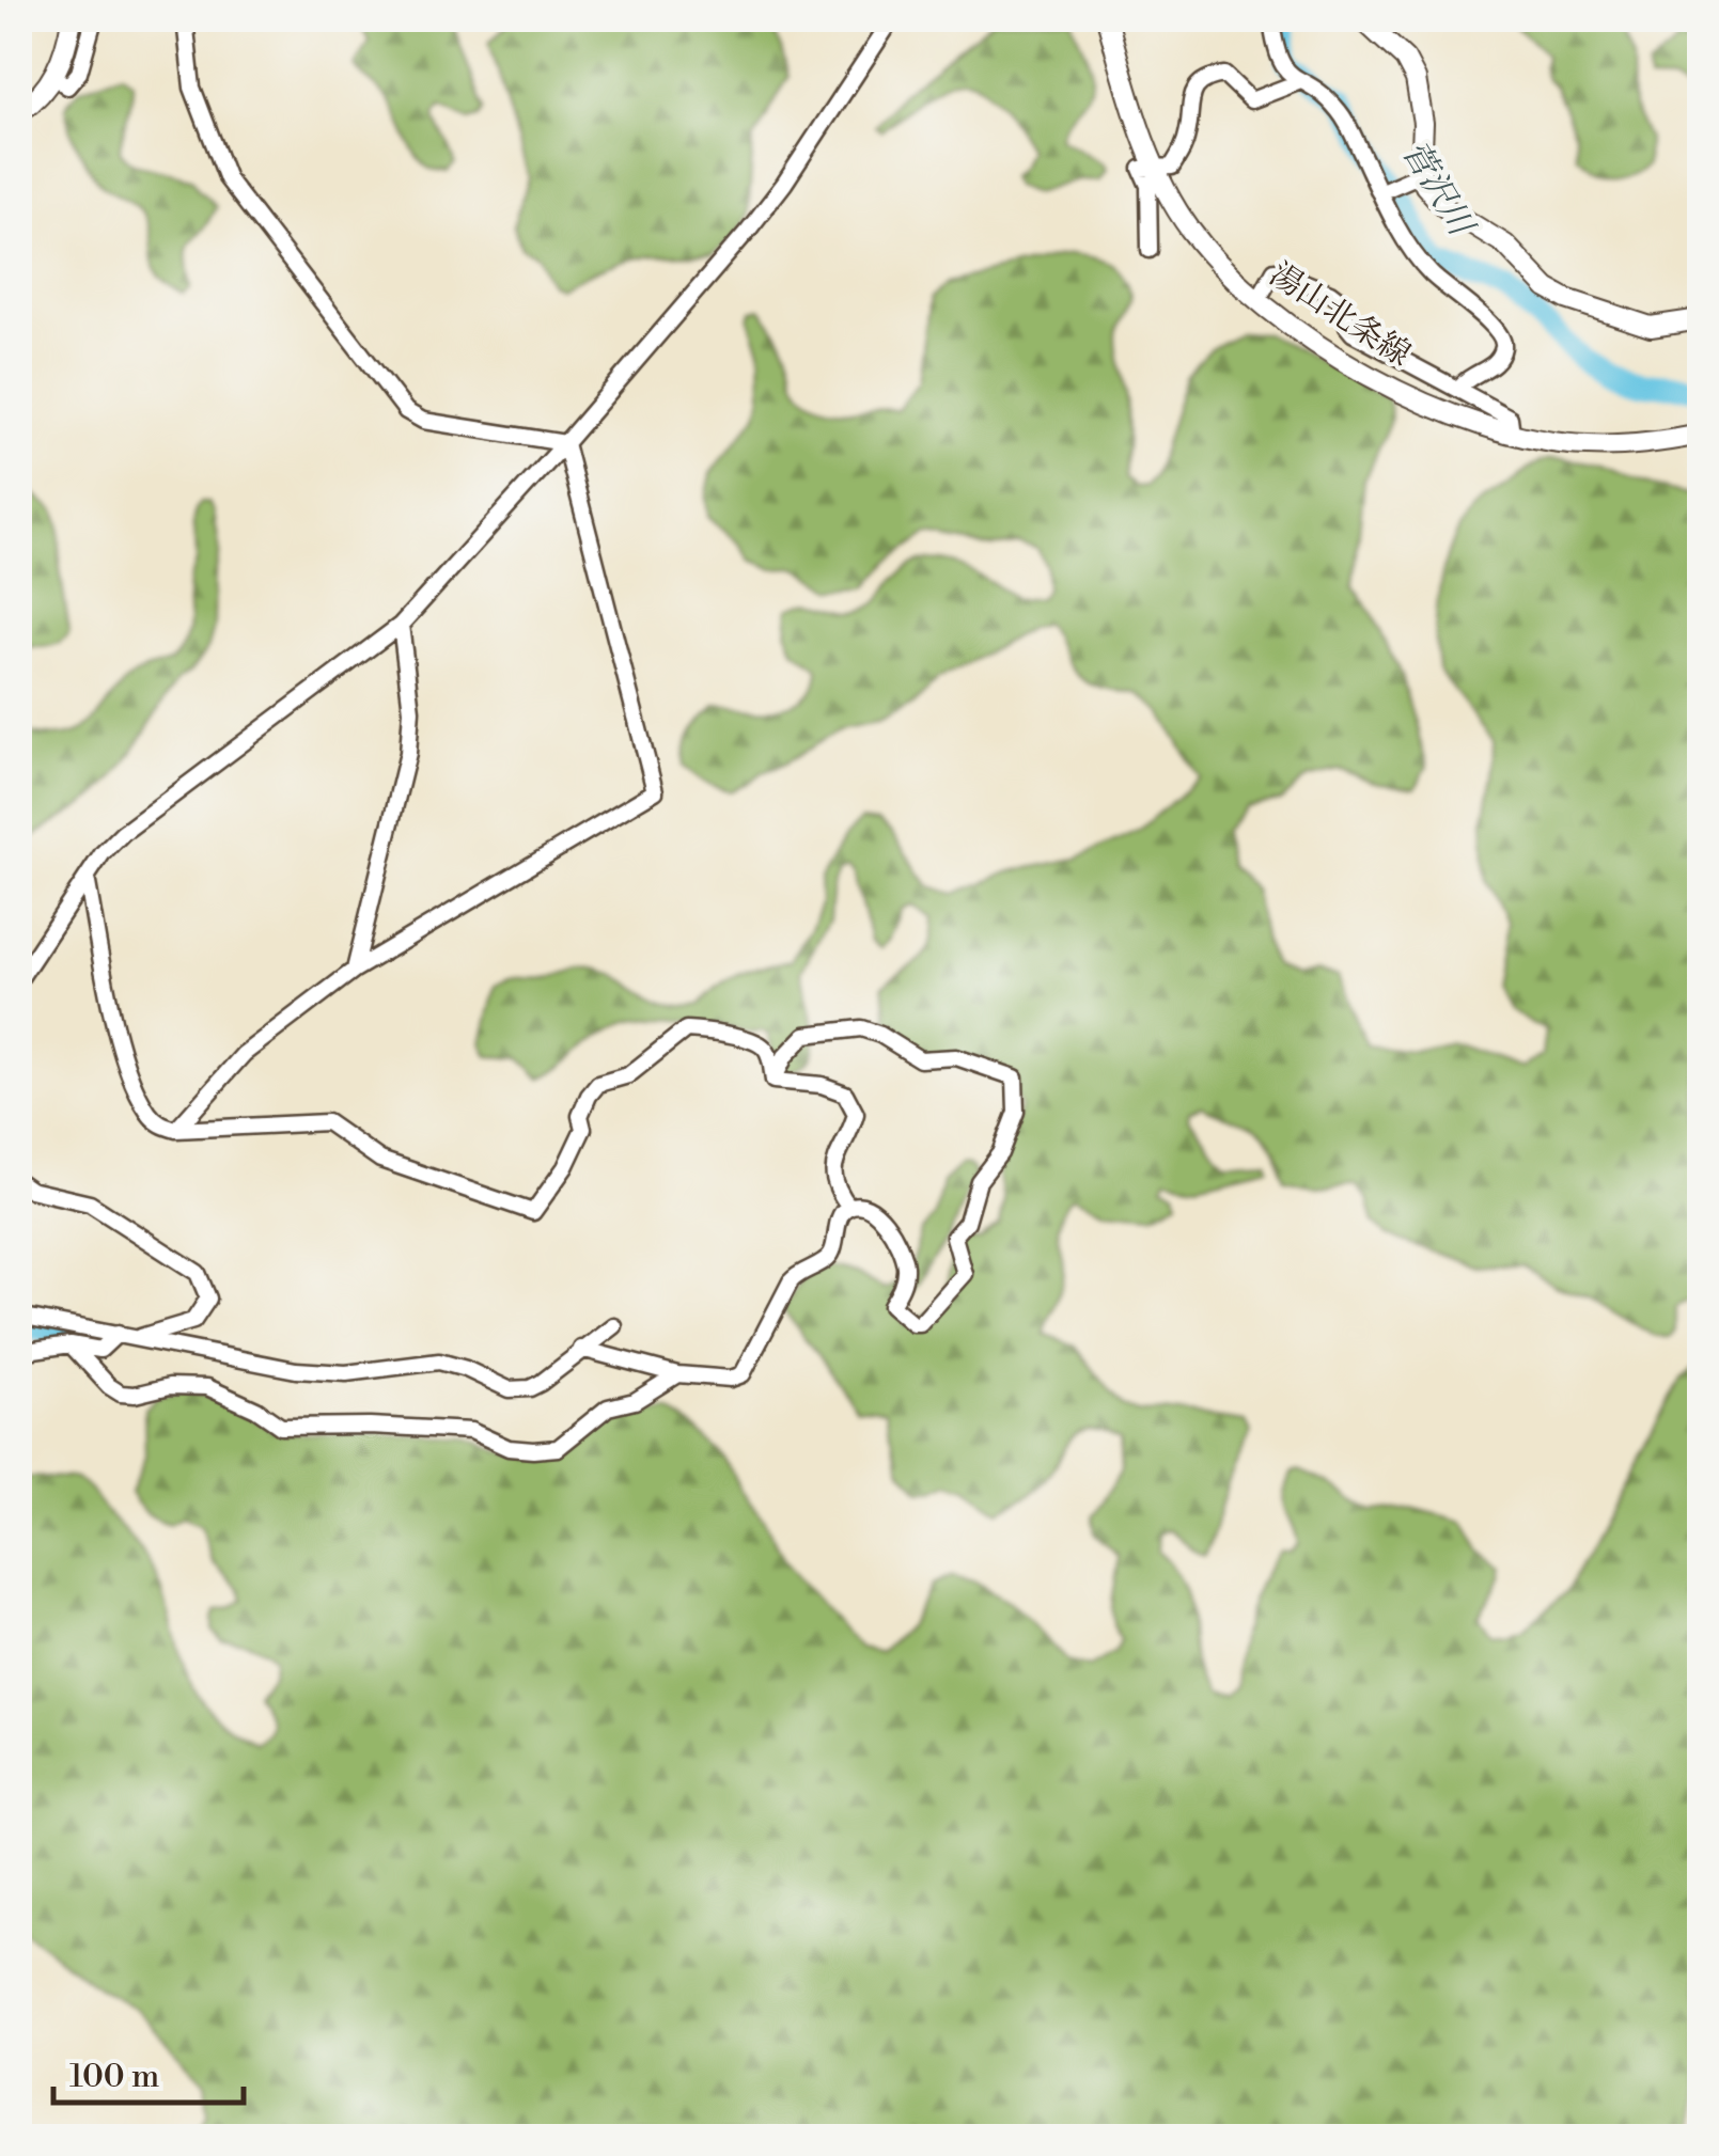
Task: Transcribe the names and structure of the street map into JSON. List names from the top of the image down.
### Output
{
  "streets": {
    "main road": ["湯山北条線"]
  },
  "water": ["菅沢川"],
  "scale_bar": "100 m"
}
